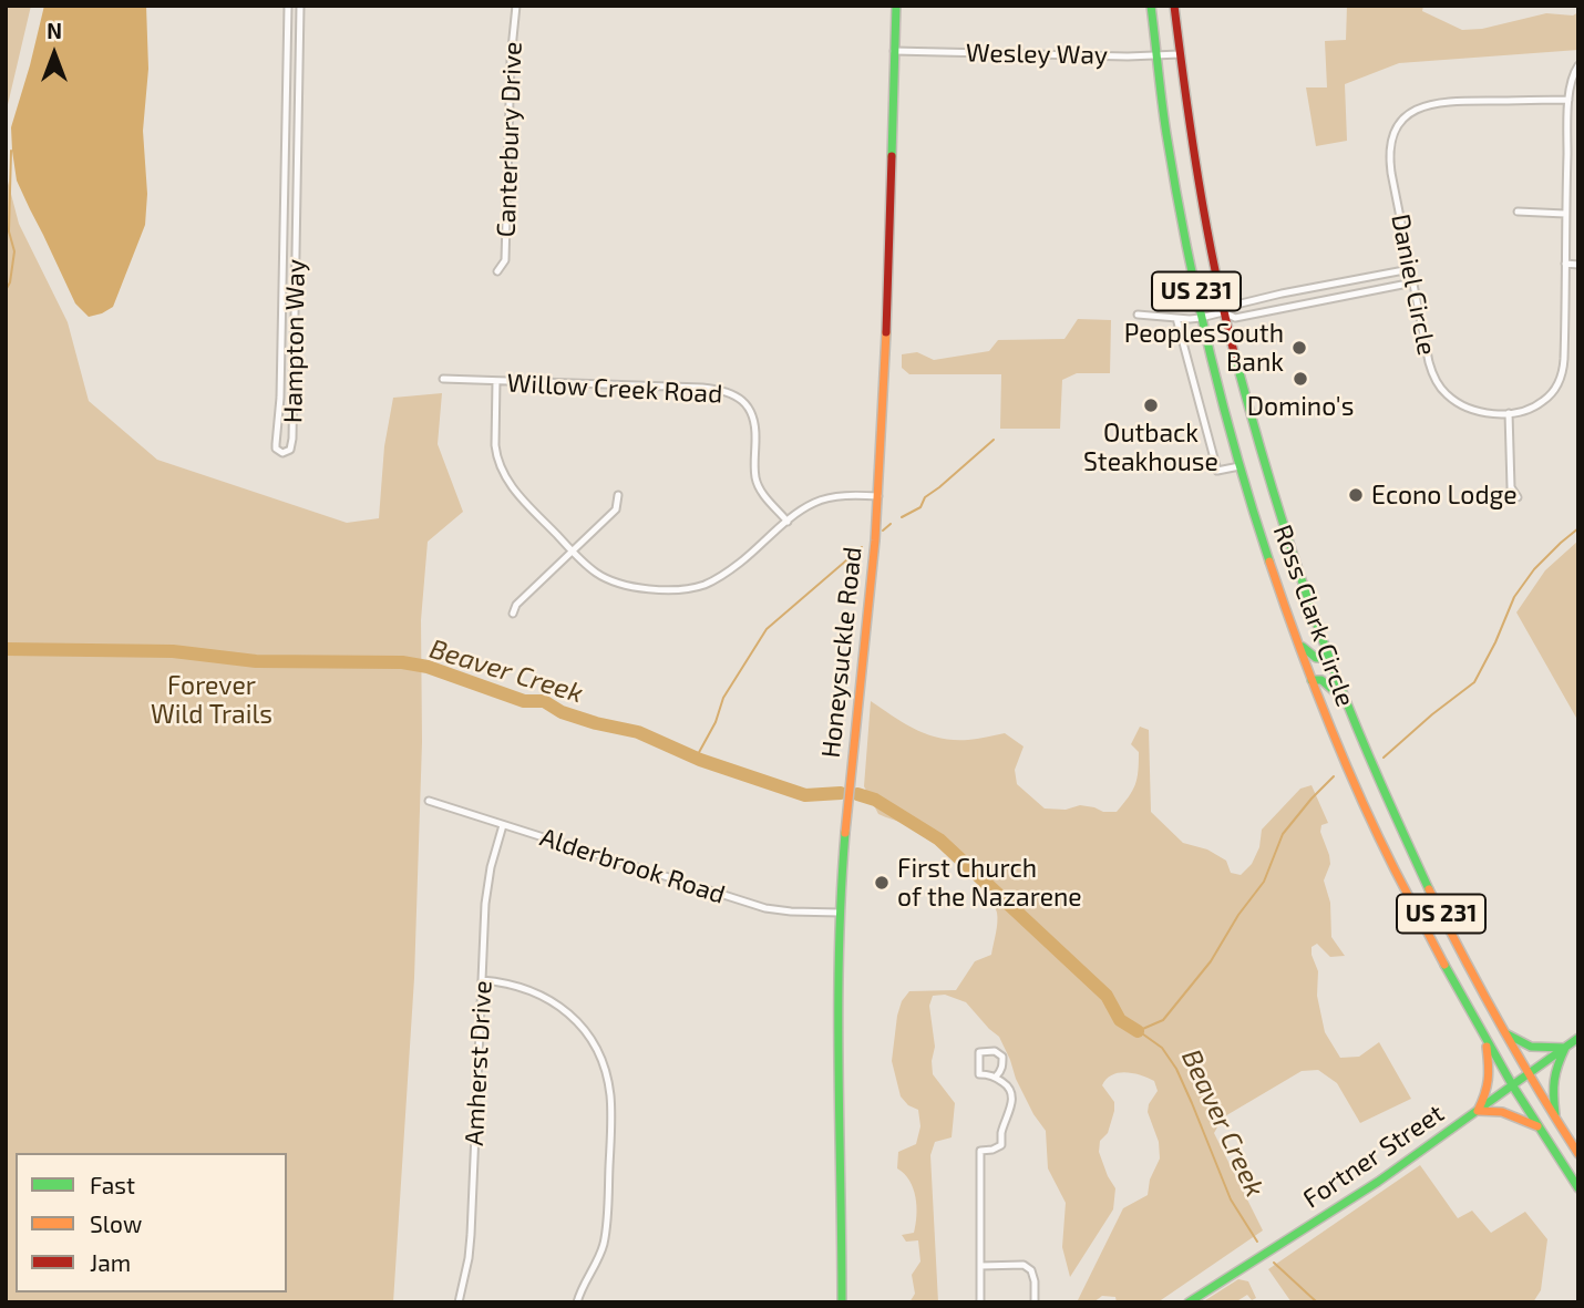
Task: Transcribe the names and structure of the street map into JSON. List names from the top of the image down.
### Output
{
  "streets": {
    "main road": [
      "US 231",
      "Ross Clark Circle",
      "Honeysuckle Road",
      "Fortner Street"
    ],
    "street": [
      "Wesley Way",
      "Canterbury Drive",
      "Daniel Circle",
      "Hampton Way",
      "Willow Creek Road",
      "Alderbrook Road",
      "Amherst Drive"
    ]
  },
  "crossings": [
    ["Wesley Way", "Ross Clark Circle"],
    ["Wesley Way", "Honeysuckle Road"],
    ["Ross Clark Circle", "Fortner Street"],
    ["Honeysuckle Road", "Alderbrook Road"],
    ["Alderbrook Road", "Amherst Drive"]
  ],
  "water": ["Beaver Creek"],
  "parks": ["Forever Wild Trails"],
  "places": [
    "PeoplesSouth Bank",
    "Domino's",
    "Outback Steakhouse",
    "Econo Lodge",
    "First Church of the Nazarene"
  ],
  "legend": ["Fast", "Slow", "Jam"],
  "north": "top"
}
